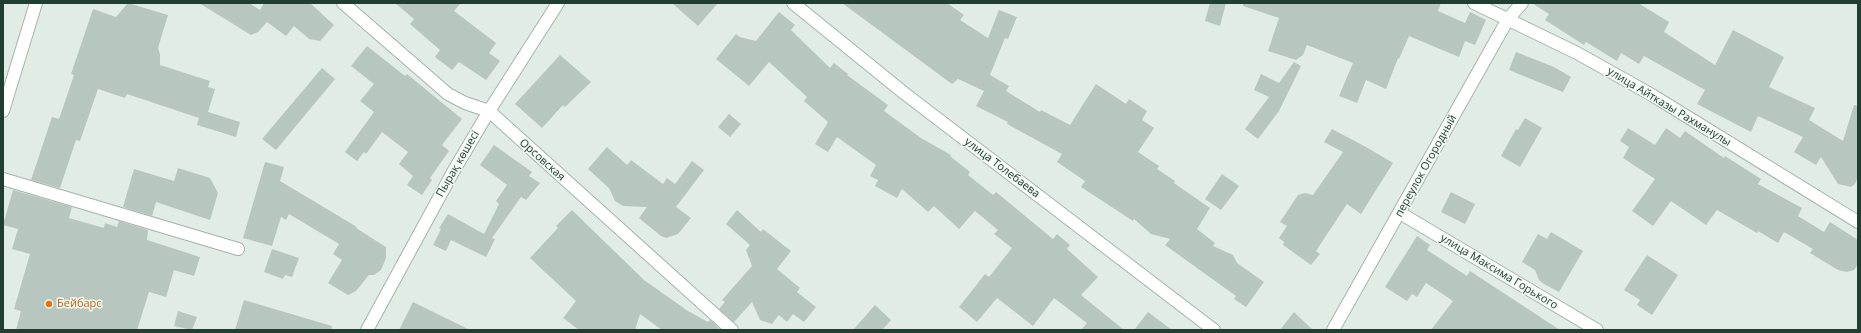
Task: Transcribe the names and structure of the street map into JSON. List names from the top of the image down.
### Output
{
  "streets": {
    "street": [
      "улица Айтказы Рахманулы",
      "Орсовская",
      "Пырақ көшесі",
      "переулок Огородный",
      "улица Толебаева",
      "улица Максима Горького"
    ]
  },
  "crossings": [
    ["улица Айтказы Рахманулы", "переулок Огородный"],
    ["Орсовская", "Пырақ көшесі"],
    ["переулок Огородный", "улица Максима Горького"]
  ],
  "places": ["Бейбарс"]
}
